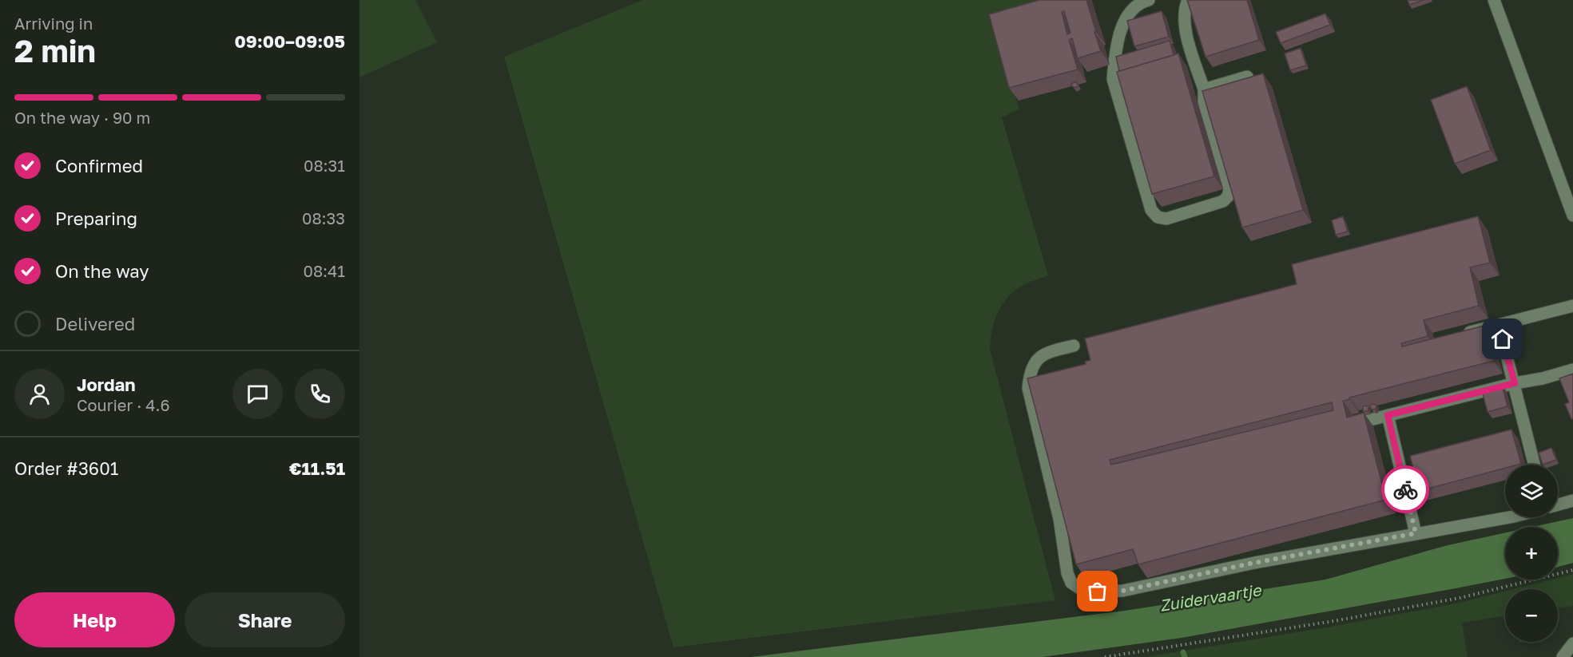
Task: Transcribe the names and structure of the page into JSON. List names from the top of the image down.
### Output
{
  "water": ["Zuidervaartje"],
  "page": {
    "heading": ["2 min", "Arriving in", "09:00–09:05"],
    "panel": [
      "Jordan",
      "Courier · 4.6",
      "Order #3601",
      "€11.51"
    ],
    "bar": "On the way · 90 m",
    "list": [
      ["Confirmed", "08:31"],
      ["Preparing", "08:33"],
      ["On the way", "08:41"],
      "Delivered"
    ],
    "map_buttons": ["+", "−"],
    "buttons": ["Help", "Share"]
  }
}
